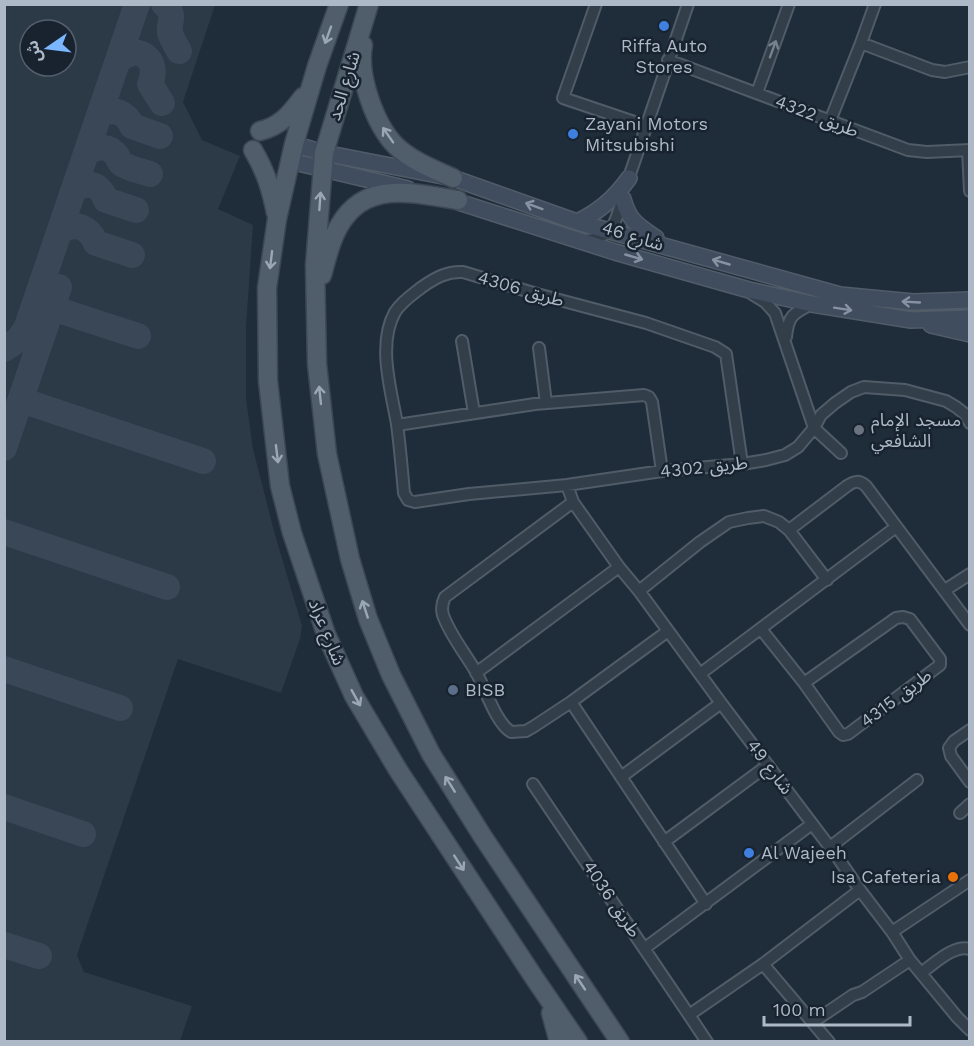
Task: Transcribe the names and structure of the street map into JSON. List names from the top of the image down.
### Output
{
  "streets": {
    "main road": ["شارع الحد", "شارع 46", "شارع عراد"],
    "street": [
      "طريق 4322",
      "طريق 4306",
      "طريق 4302",
      "طريق 4315",
      "شارع 49",
      "طريق 4036"
    ]
  },
  "crossings": [
    ["شارع الحد", "شارع 46"],
    ["شارع الحد", "شارع عراد"],
    ["شارع 46", "شارع عراد"],
    ["طريق 4306", "طريق 4302"],
    ["طريق 4302", "شارع 49"]
  ],
  "places": [
    "Riffa Auto Stores",
    "Zayani Motors Mitsubishi",
    "مسجد الإمام الشافعي",
    "BISB",
    "Al Wajeeh",
    "Isa Cafeteria"
  ],
  "scale_bar": "100 m",
  "north": "left"
}
